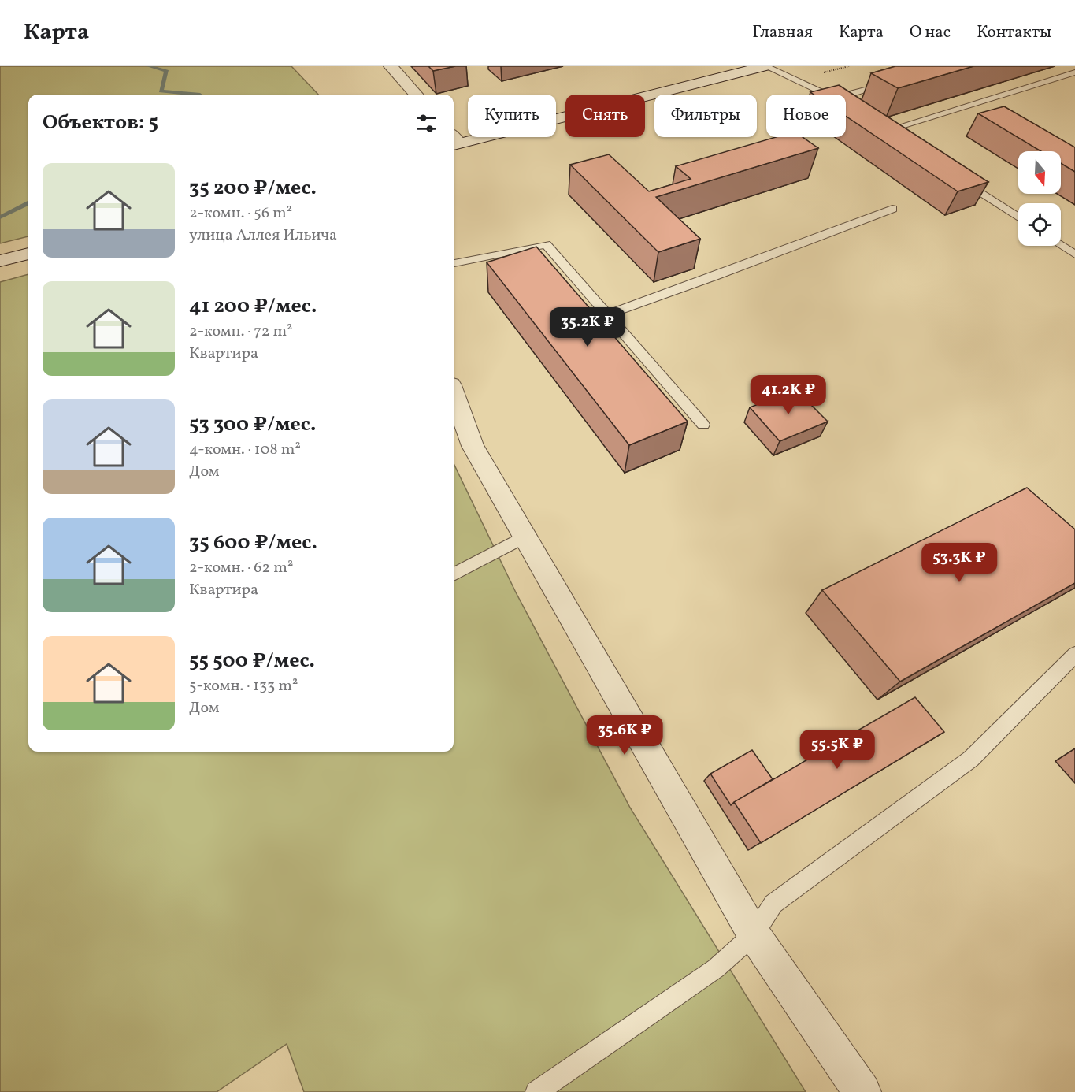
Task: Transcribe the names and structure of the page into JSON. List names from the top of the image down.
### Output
{
  "north": "bottom",
  "page": {
    "header": "Карта",
    "nav": [
      "Главная",
      "Карта",
      "О нас",
      "Контакты"
    ],
    "chip": [
      "Купить",
      "Снять",
      "Фильтры",
      "Новое"
    ],
    "heading": "Объектов: 5",
    "list": [
      {
        "name": "35 200 ₽/мес.",
        "note": "2-комн. · 56 m² · улица Аллея Ильича"
      },
      {
        "name": "41 200 ₽/мес.",
        "note": "2-комн. · 72 m² · Квартира"
      },
      {
        "name": "53 300 ₽/мес.",
        "note": "4-комн. · 108 m² · Дом"
      },
      {
        "name": "35 600 ₽/мес.",
        "note": "2-комн. · 62 m² · Квартира"
      },
      {
        "name": "55 500 ₽/мес.",
        "note": "5-комн. · 133 m² · Дом"
      }
    ],
    "price": [
      "35.2K ₽",
      "41.2K ₽",
      "53.3K ₽",
      "35.6K ₽",
      "55.5K ₽"
    ]
  }
}
